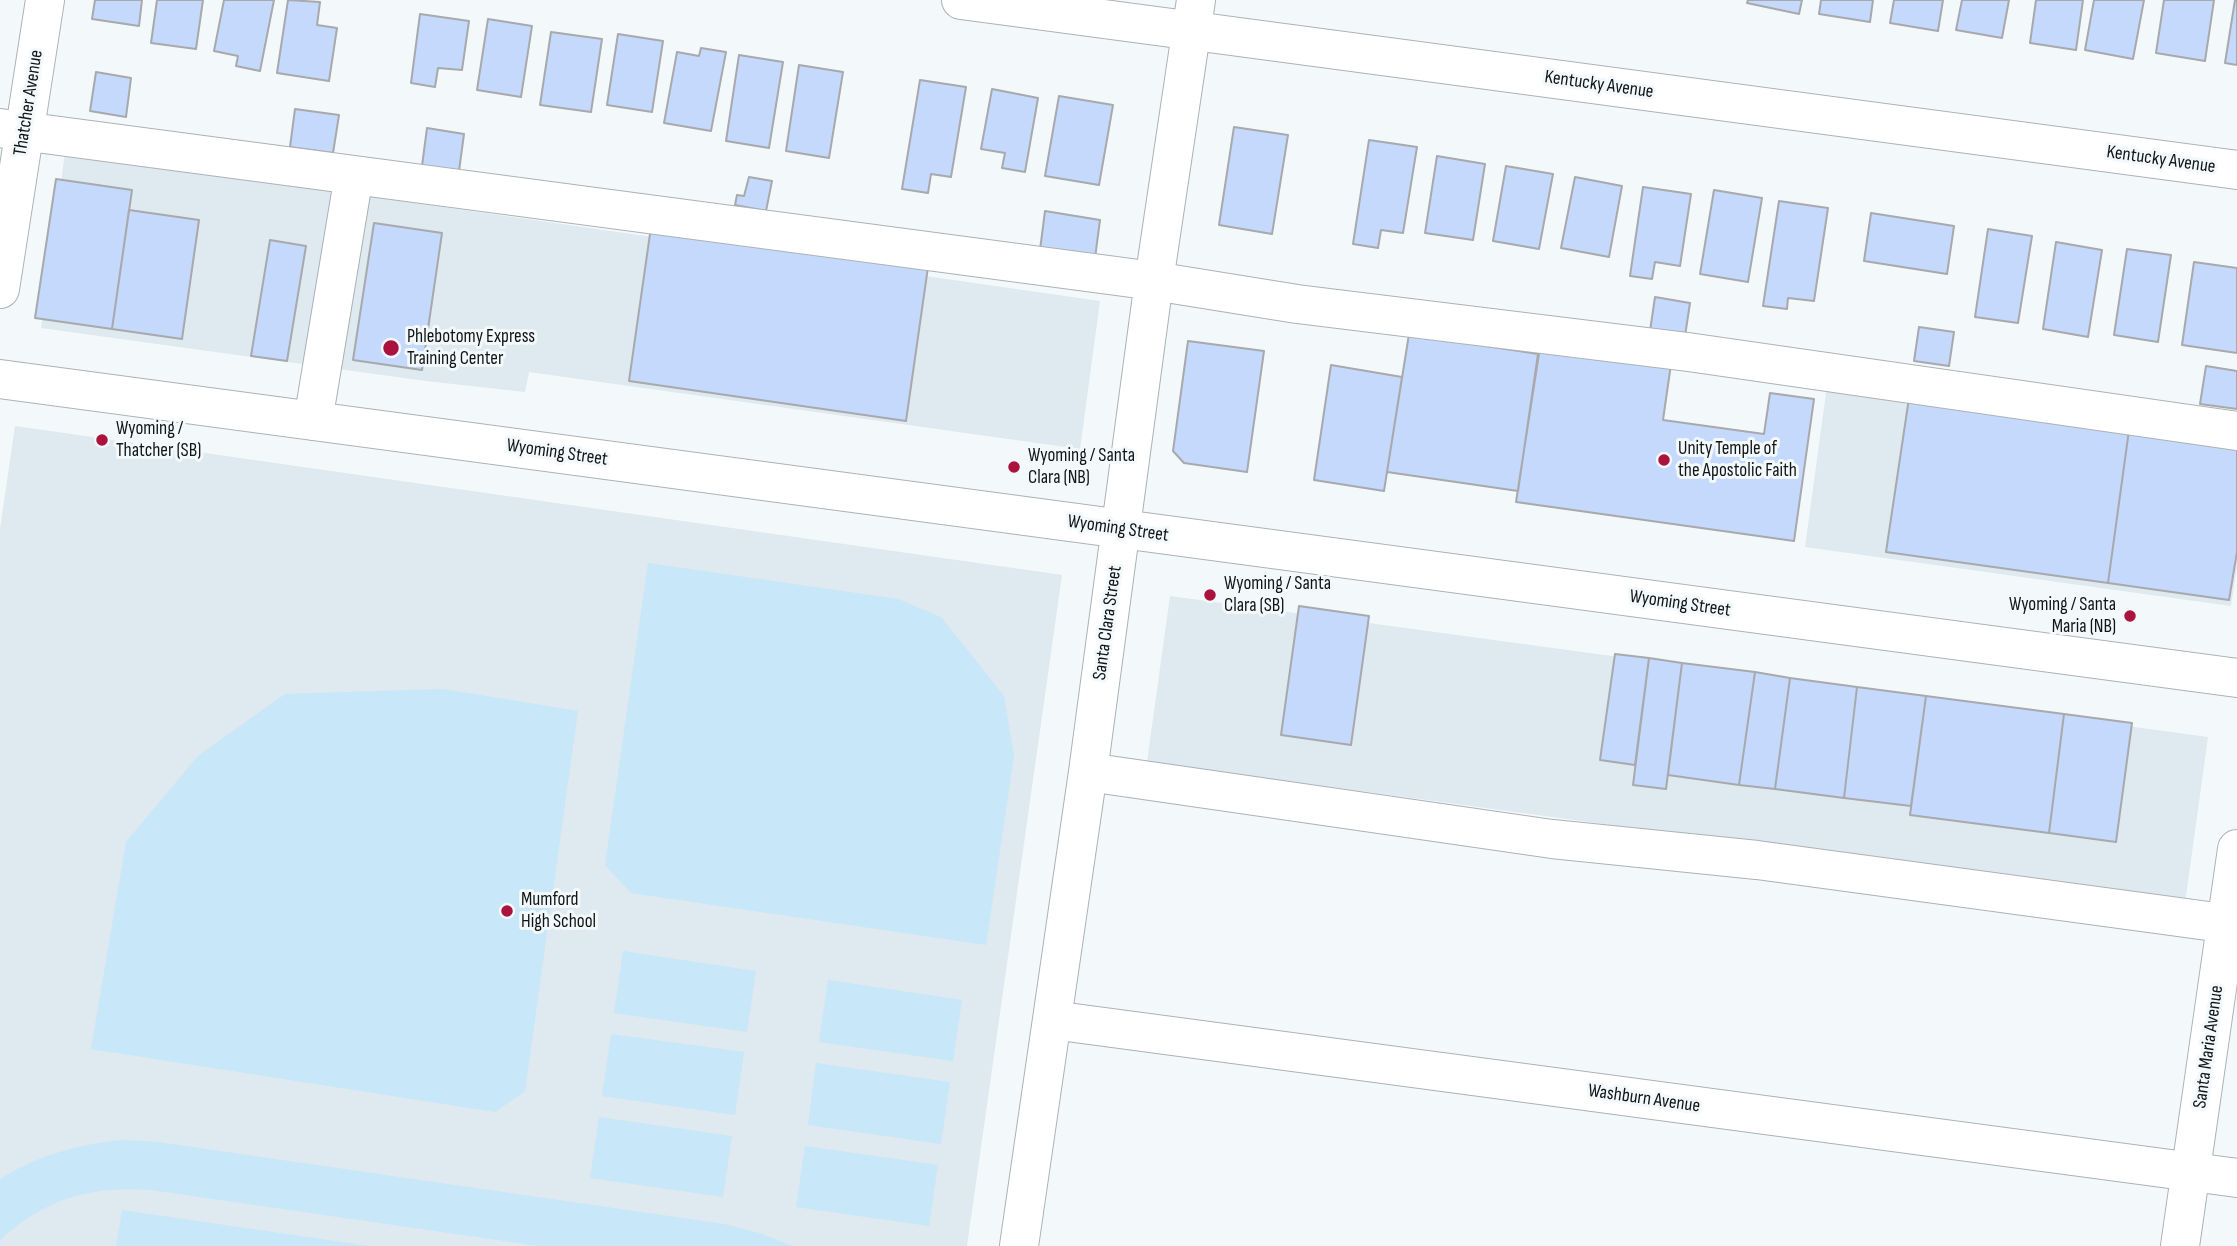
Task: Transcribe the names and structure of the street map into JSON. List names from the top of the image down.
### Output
{
  "streets": {
    "street": [
      "Kentucky Avenue",
      "Thatcher Avenue",
      "Wyoming Street",
      "Santa Clara Street",
      "Santa Maria Avenue",
      "Washburn Avenue"
    ]
  },
  "crossings": [
    ["Kentucky Avenue", "Santa Clara Street"],
    ["Wyoming Street", "Santa Clara Street"],
    ["Santa Clara Street", "Washburn Avenue"],
    ["Santa Maria Avenue", "Washburn Avenue"]
  ],
  "places": [
    "Phlebotomy Express Training Center",
    "Wyoming / Thatcher (SB)",
    "Unity Temple of the Apostolic Faith",
    "Wyoming / Santa Clara (NB)",
    "Wyoming / Santa Clara (SB)",
    "Wyoming / Santa Maria (NB)",
    "Mumford High School"
  ]
}
